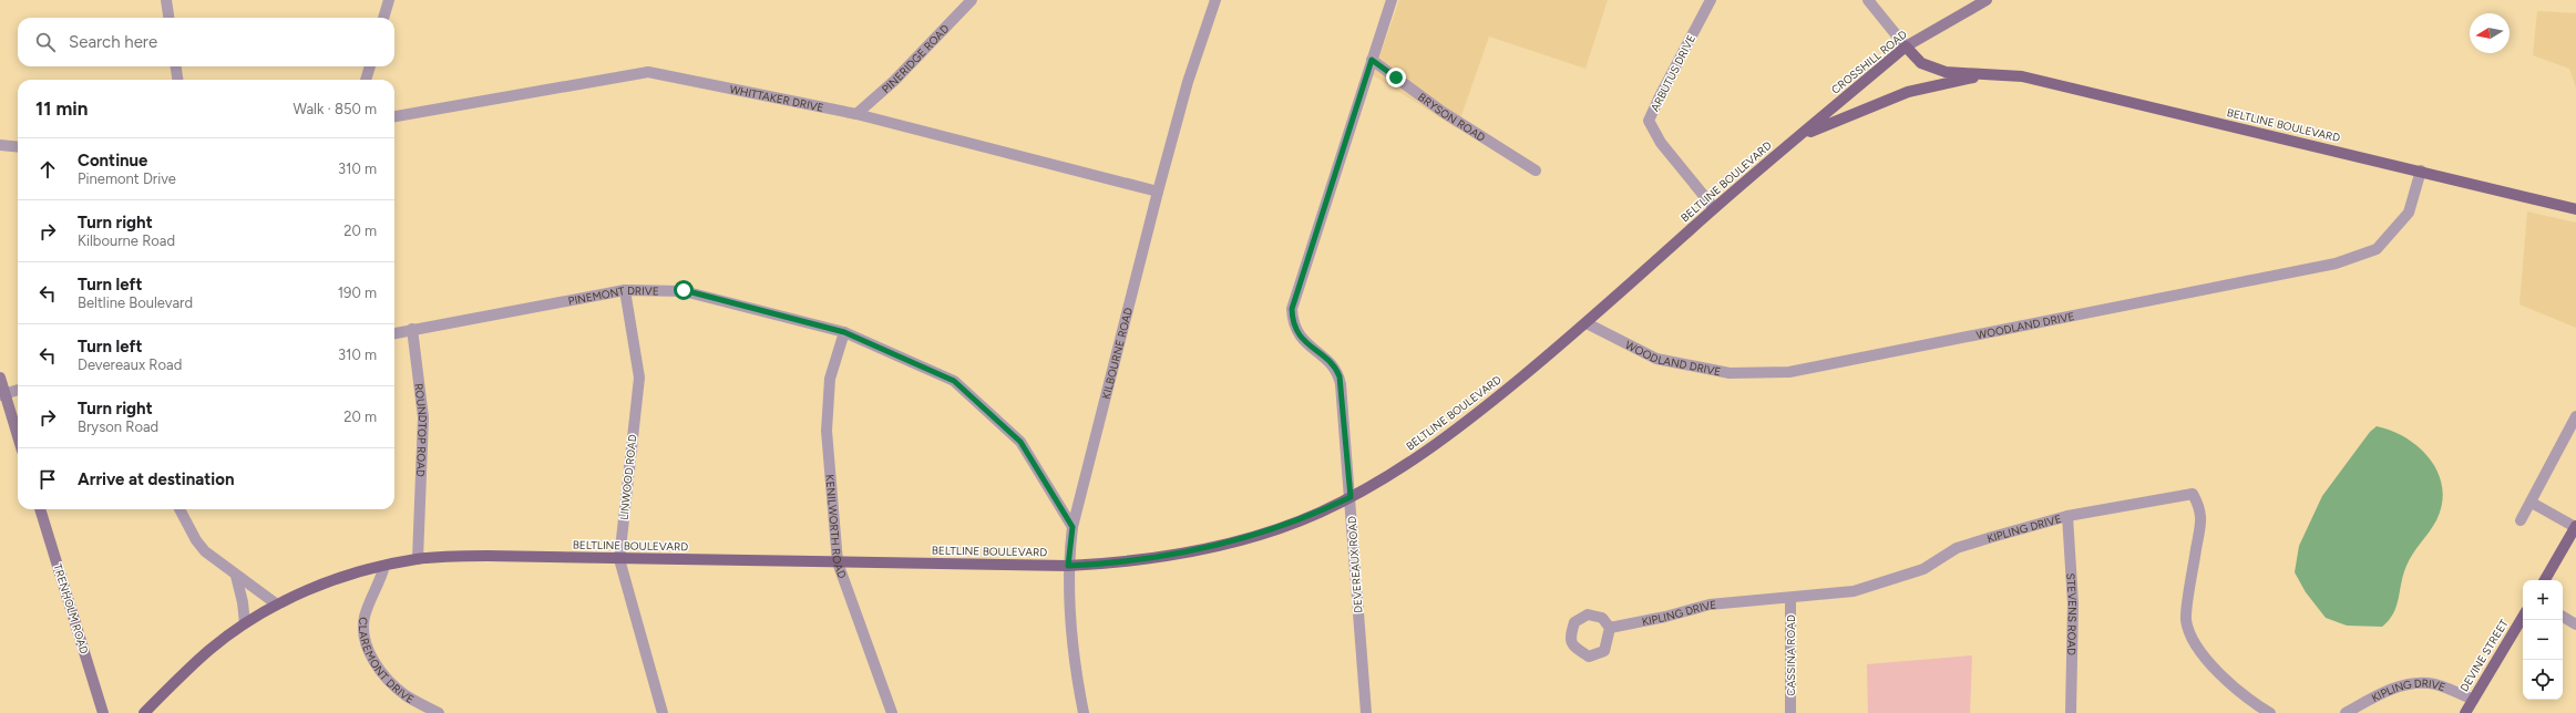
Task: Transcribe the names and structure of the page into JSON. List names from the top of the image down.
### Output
{
  "streets": {
    "main road": [
      "CROSSHILL ROAD",
      "BELTLINE BOULEVARD",
      "TRENHOLM ROAD",
      "DEVINE STREET"
    ],
    "street": [
      "PINERIDGE ROAD",
      "ARBUTUS DRIVE",
      "WHITTAKER DRIVE",
      "BRYSON ROAD",
      "PINEMONT DRIVE",
      "WOODLAND DRIVE",
      "KILBOURNE ROAD",
      "ROUNDTOP ROAD",
      "LINWOOD ROAD",
      "KENILWORTH ROAD",
      "KIPLING DRIVE",
      "DEVEREAUX ROAD",
      "STEVENS ROAD",
      "CASSINA ROAD",
      "CLAREMONT DRIVE"
    ]
  },
  "crossings": [
    ["PINERIDGE ROAD", "WHITTAKER DRIVE"],
    ["CROSSHILL ROAD", "BELTLINE BOULEVARD"],
    ["ARBUTUS DRIVE", "BELTLINE BOULEVARD"],
    ["WHITTAKER DRIVE", "KILBOURNE ROAD"],
    ["BRYSON ROAD", "DEVEREAUX ROAD"],
    ["BELTLINE BOULEVARD", "WOODLAND DRIVE"],
    ["BELTLINE BOULEVARD", "KILBOURNE ROAD"],
    ["BELTLINE BOULEVARD", "ROUNDTOP ROAD"],
    ["BELTLINE BOULEVARD", "LINWOOD ROAD"],
    ["BELTLINE BOULEVARD", "KENILWORTH ROAD"],
    ["BELTLINE BOULEVARD", "DEVEREAUX ROAD"],
    ["BELTLINE BOULEVARD", "CLAREMONT DRIVE"],
    ["PINEMONT DRIVE", "KILBOURNE ROAD"],
    ["PINEMONT DRIVE", "ROUNDTOP ROAD"],
    ["PINEMONT DRIVE", "LINWOOD ROAD"],
    ["PINEMONT DRIVE", "KENILWORTH ROAD"],
    ["KIPLING DRIVE", "STEVENS ROAD"],
    ["KIPLING DRIVE", "CASSINA ROAD"],
    ["KIPLING DRIVE", "DEVINE STREET"]
  ],
  "north": "left",
  "page": {
    "search": "Search here",
    "heading": ["11 min", "Walk · 850 m"],
    "list": [
      ["Continue", "Pinemont Drive", "310 m"],
      ["Turn right", "Kilbourne Road", "20 m"],
      ["Turn left", "Beltline Boulevard", "190 m"],
      ["Turn left", "Devereaux Road", "310 m"],
      ["Turn right", "Bryson Road", "20 m"],
      "Arrive at destination"
    ],
    "map_buttons": ["+", "−"]
  }
}
